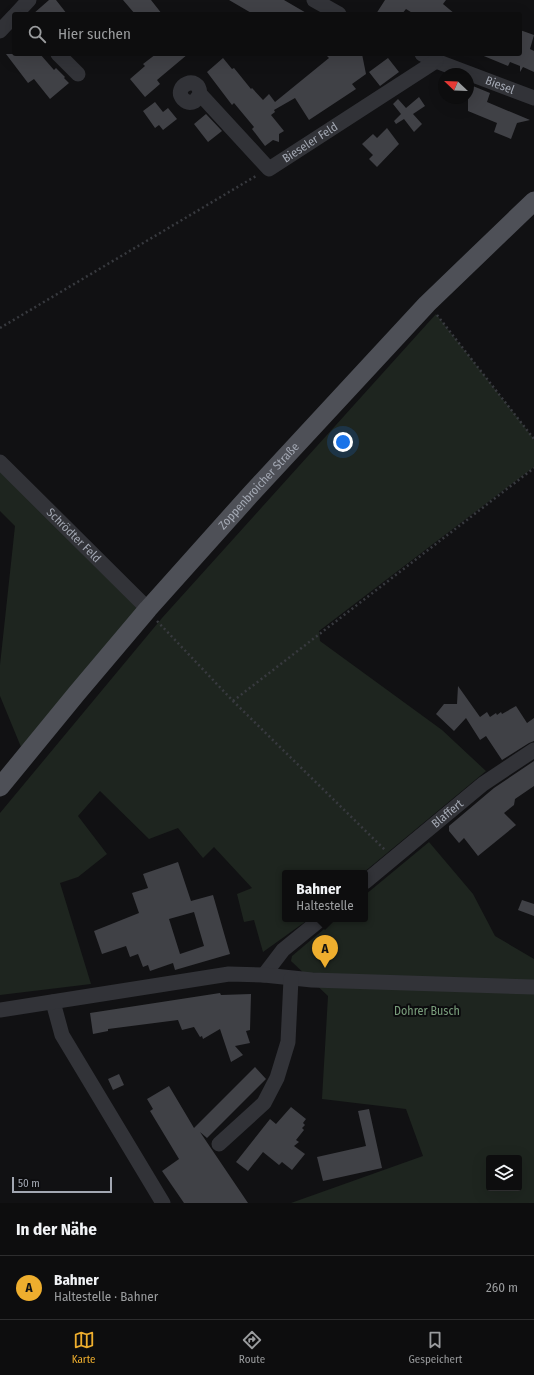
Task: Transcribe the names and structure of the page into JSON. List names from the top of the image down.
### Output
{
  "streets": {
    "main road": ["Zoppenbroicher Straße"],
    "street": [
      "Biesel",
      "Bieseler Feld",
      "Schrödter Feld",
      "Blaffert"
    ]
  },
  "crossings": [
    ["Biesel", "Bieseler Feld"],
    ["Zoppenbroicher Straße", "Schrödter Feld"]
  ],
  "parks": ["Dohrer Busch"],
  "scale_bar": "50 m",
  "north": "top left",
  "page": {
    "search": "Hier suchen",
    "popup": ["Bahner", "Haltestelle"],
    "pins": "A",
    "scale": "50 m",
    "heading": "In der Nähe",
    "list": [
      {
        "mark": "A",
        "name": "Bahner",
        "note": "Haltestelle · Bahner",
        "value": "260 m"
      }
    ],
    "nav": ["Karte", "Route", "Gespeichert"]
  }
}
